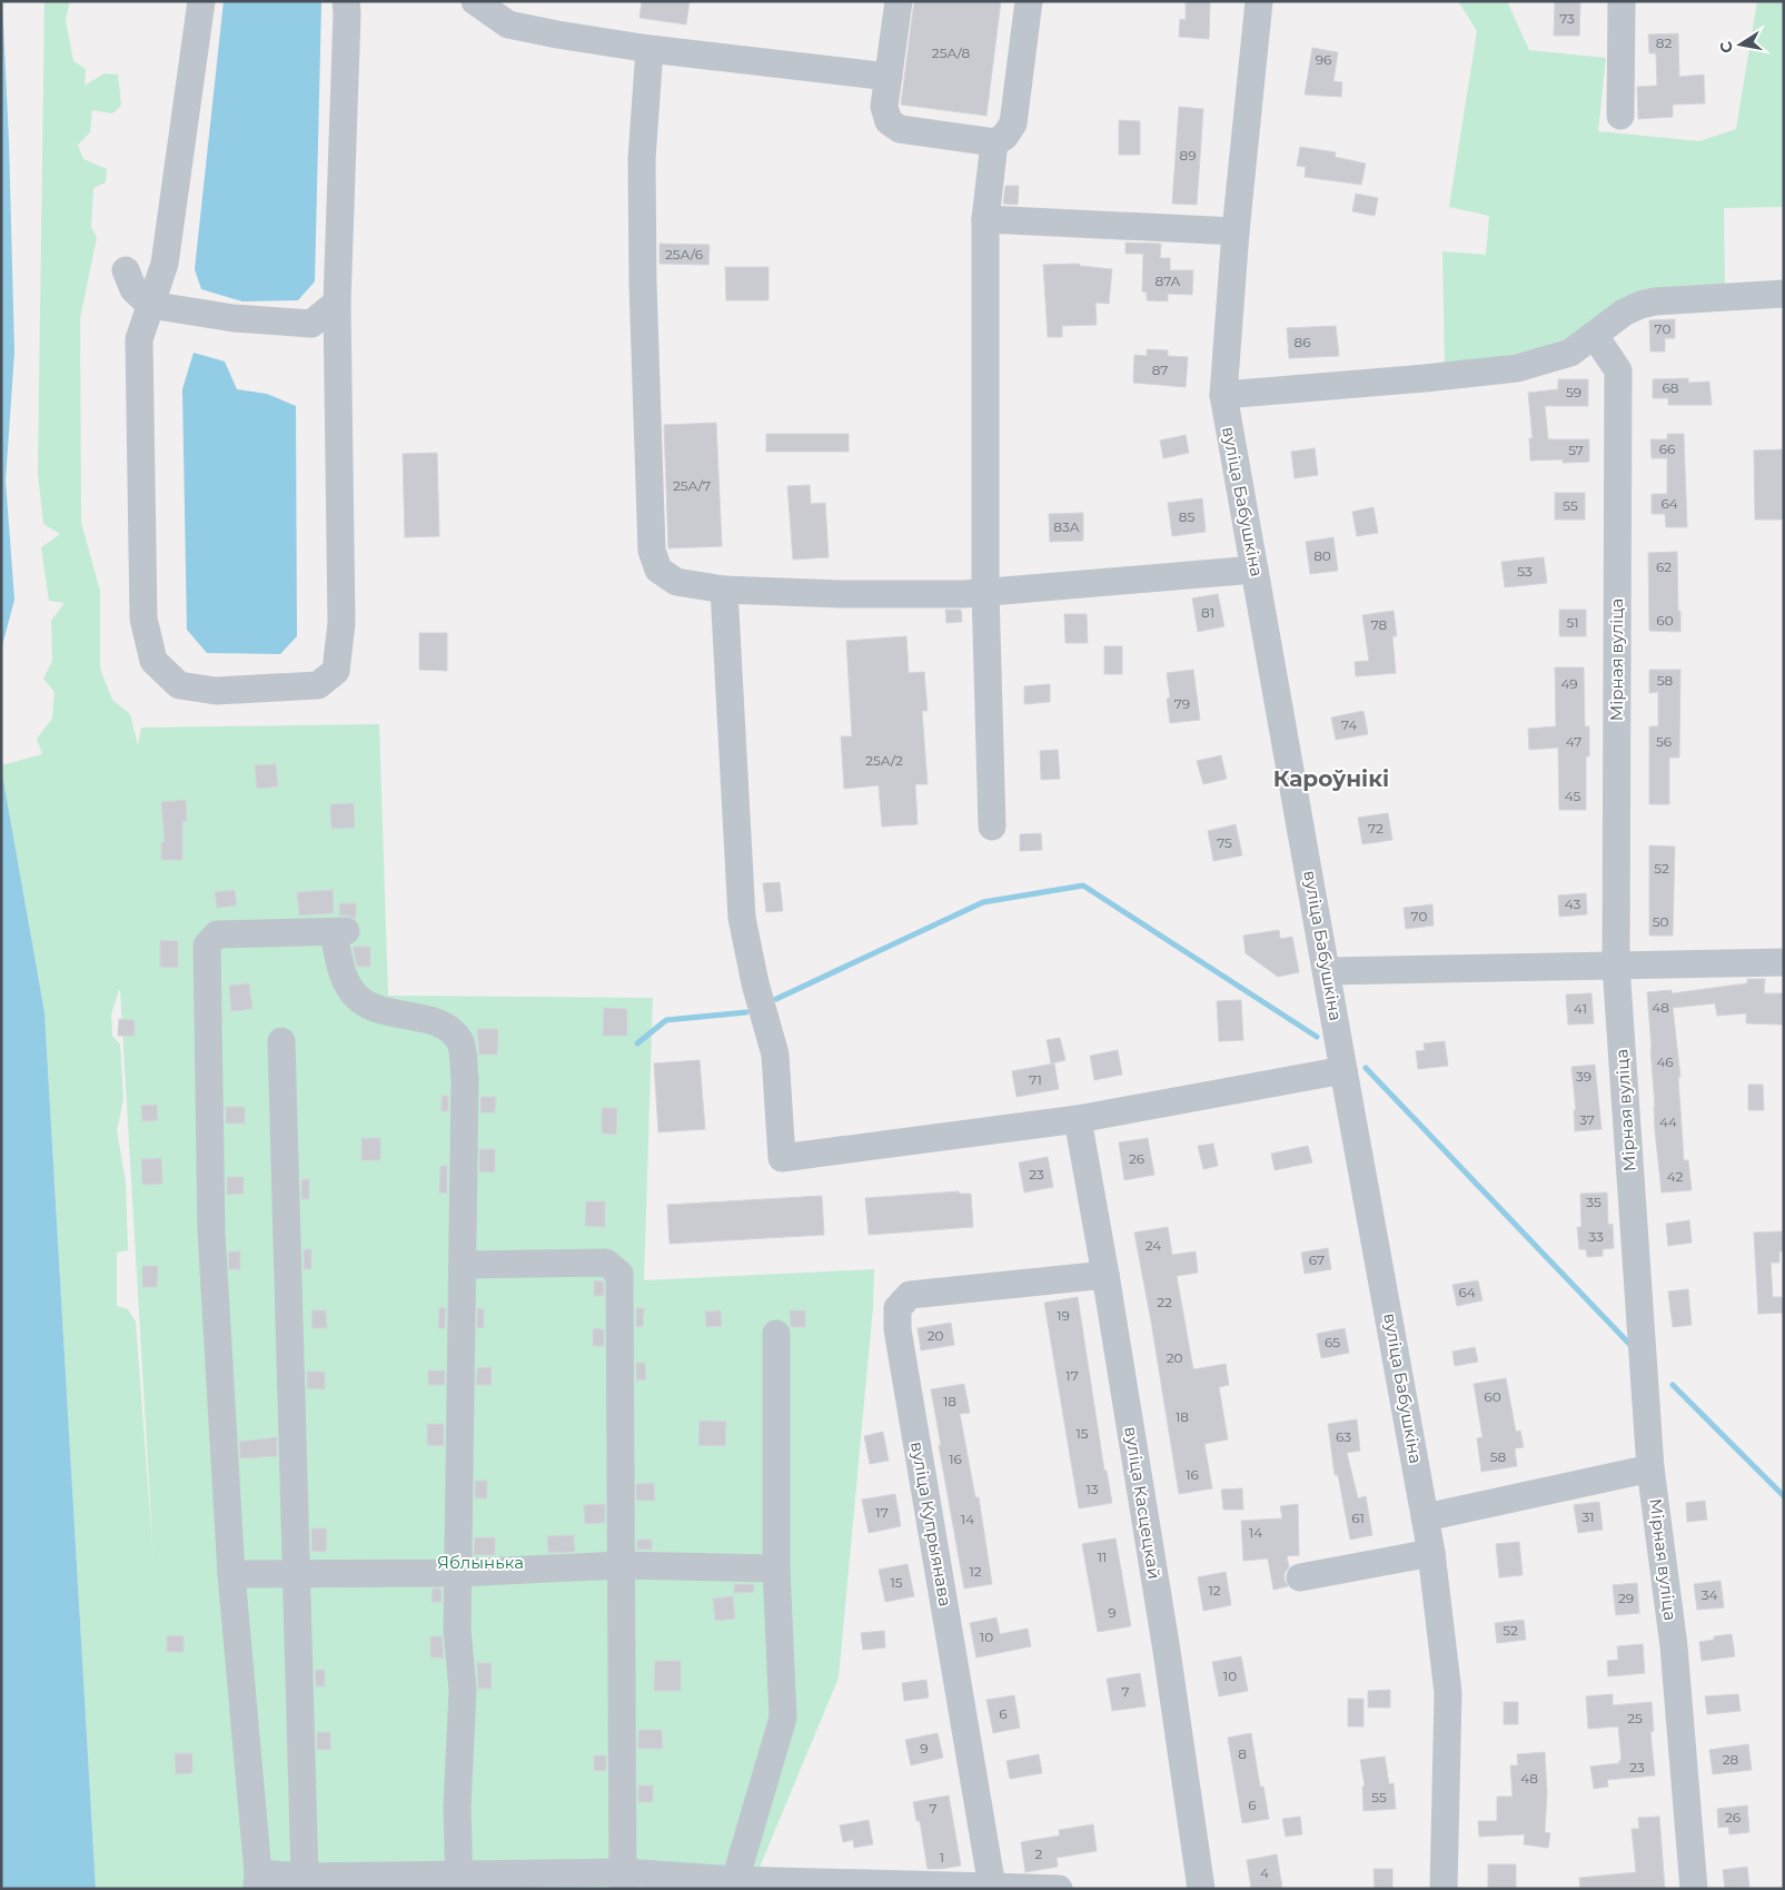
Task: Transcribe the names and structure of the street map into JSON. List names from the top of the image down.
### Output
{
  "streets": {
    "street": [
      "вуліца Бабушкіна",
      "Мірная вуліца",
      "вуліца Касцецкай",
      "вуліца Купрыянава"
    ]
  },
  "crossings": [
    ["вуліца Касцецкай", "вуліца Купрыянава"]
  ],
  "districts": ["Кароўнікі"],
  "parks": ["Яблынька"],
  "house_numbers": [
    "73",
    "82",
    "25А/8",
    "96",
    "89",
    "25А/6",
    "87А",
    "70",
    "86",
    "87",
    "68",
    "59",
    "66",
    "57",
    "25А/7",
    "64",
    "55",
    "85",
    "83А",
    "80",
    "62",
    "53",
    "81",
    "60",
    "51",
    "78",
    "58",
    "49",
    "79",
    "74",
    "47",
    "56",
    "25А/2",
    "45",
    "72",
    "75",
    "52",
    "43",
    "70",
    "50",
    "48",
    "41",
    "46",
    "39",
    "71",
    "37",
    "44",
    "26",
    "23",
    "42",
    "35",
    "33",
    "24",
    "67",
    "64",
    "22",
    "19",
    "20",
    "65",
    "20",
    "17",
    "60",
    "18",
    "18",
    "15",
    "63",
    "58",
    "16",
    "16",
    "13",
    "17",
    "31",
    "61",
    "14",
    "14",
    "11",
    "12",
    "15",
    "12",
    "34",
    "29",
    "9",
    "52",
    "10",
    "10",
    "7",
    "6",
    "25",
    "9",
    "8",
    "28",
    "23",
    "48",
    "55",
    "6",
    "7",
    "26",
    "2",
    "1",
    "4"
  ],
  "north": "left"
}
